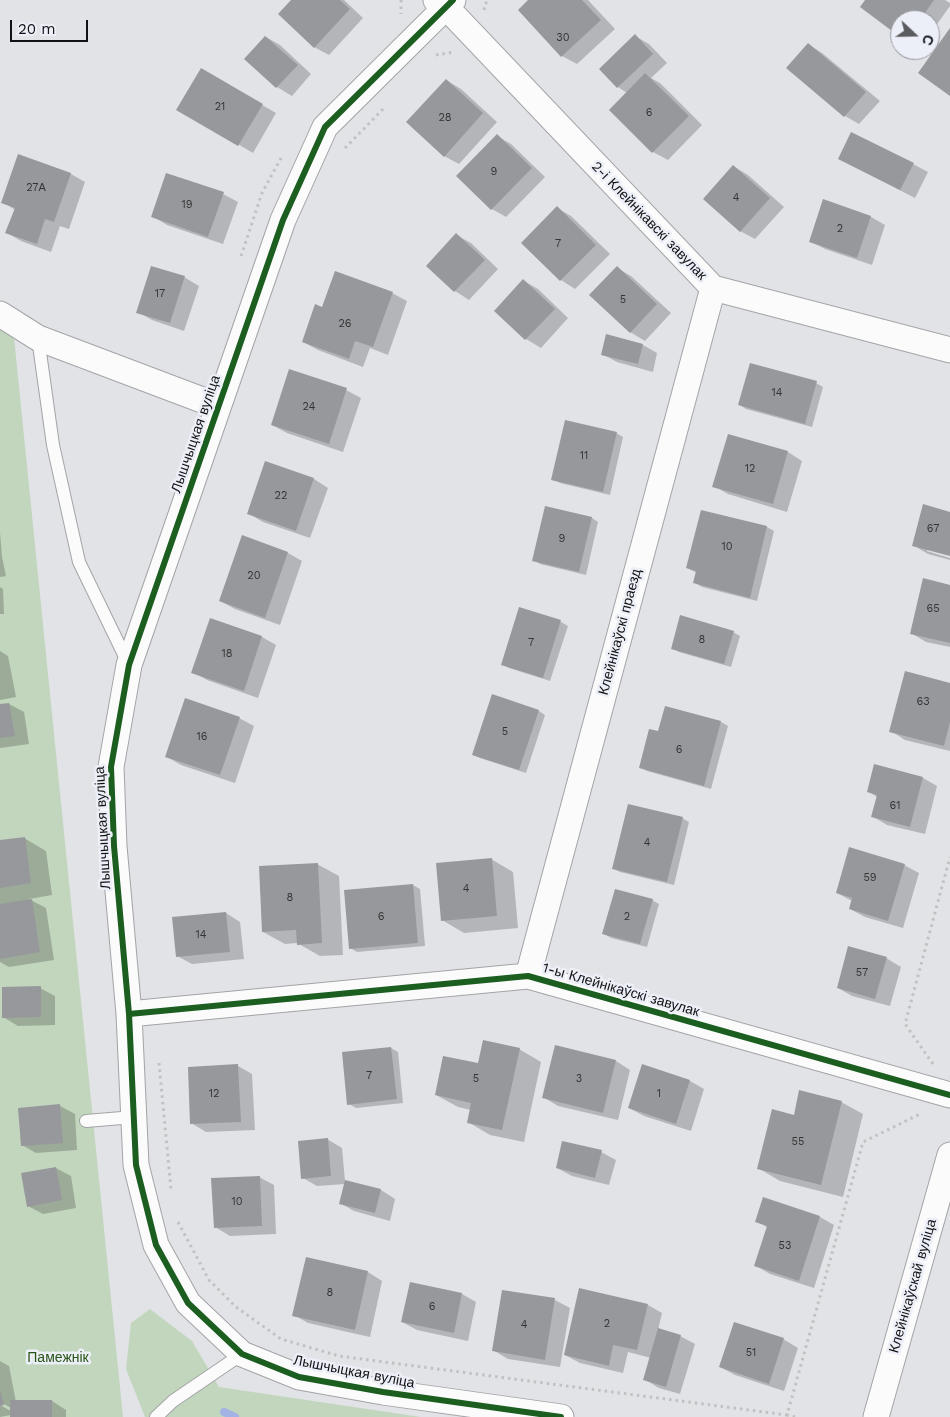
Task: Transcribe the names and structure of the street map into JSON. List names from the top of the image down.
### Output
{
  "streets": {
    "street": [
      "2-і Клейнікавскі завулак",
      "Лышчыцкая вуліца",
      "Клейнікаўскі праезд",
      "1-ы Клейнікаўскі завулак",
      "Клейнікаўскай вуліца"
    ]
  },
  "crossings": [
    ["2-і Клейнікавскі завулак", "Лышчыцкая вуліца"],
    ["2-і Клейнікавскі завулак", "Клейнікаўскі праезд"],
    ["Лышчыцкая вуліца", "1-ы Клейнікаўскі завулак"],
    ["Клейнікаўскі праезд", "1-ы Клейнікаўскі завулак"]
  ],
  "parks": ["Памежнік"],
  "house_numbers": [
    "30",
    "21",
    "6",
    "28",
    "9",
    "27А",
    "4",
    "19",
    "2",
    "7",
    "17",
    "5",
    "26",
    "14",
    "24",
    "11",
    "12",
    "22",
    "67",
    "9",
    "10",
    "20",
    "65",
    "8",
    "7",
    "18",
    "63",
    "5",
    "16",
    "6",
    "61",
    "4",
    "59",
    "4",
    "8",
    "6",
    "2",
    "14",
    "57",
    "7",
    "5",
    "3",
    "12",
    "1",
    "55",
    "10",
    "53",
    "8",
    "6",
    "2",
    "4",
    "51"
  ],
  "scale_bar": "20 m",
  "north": "right"
}
